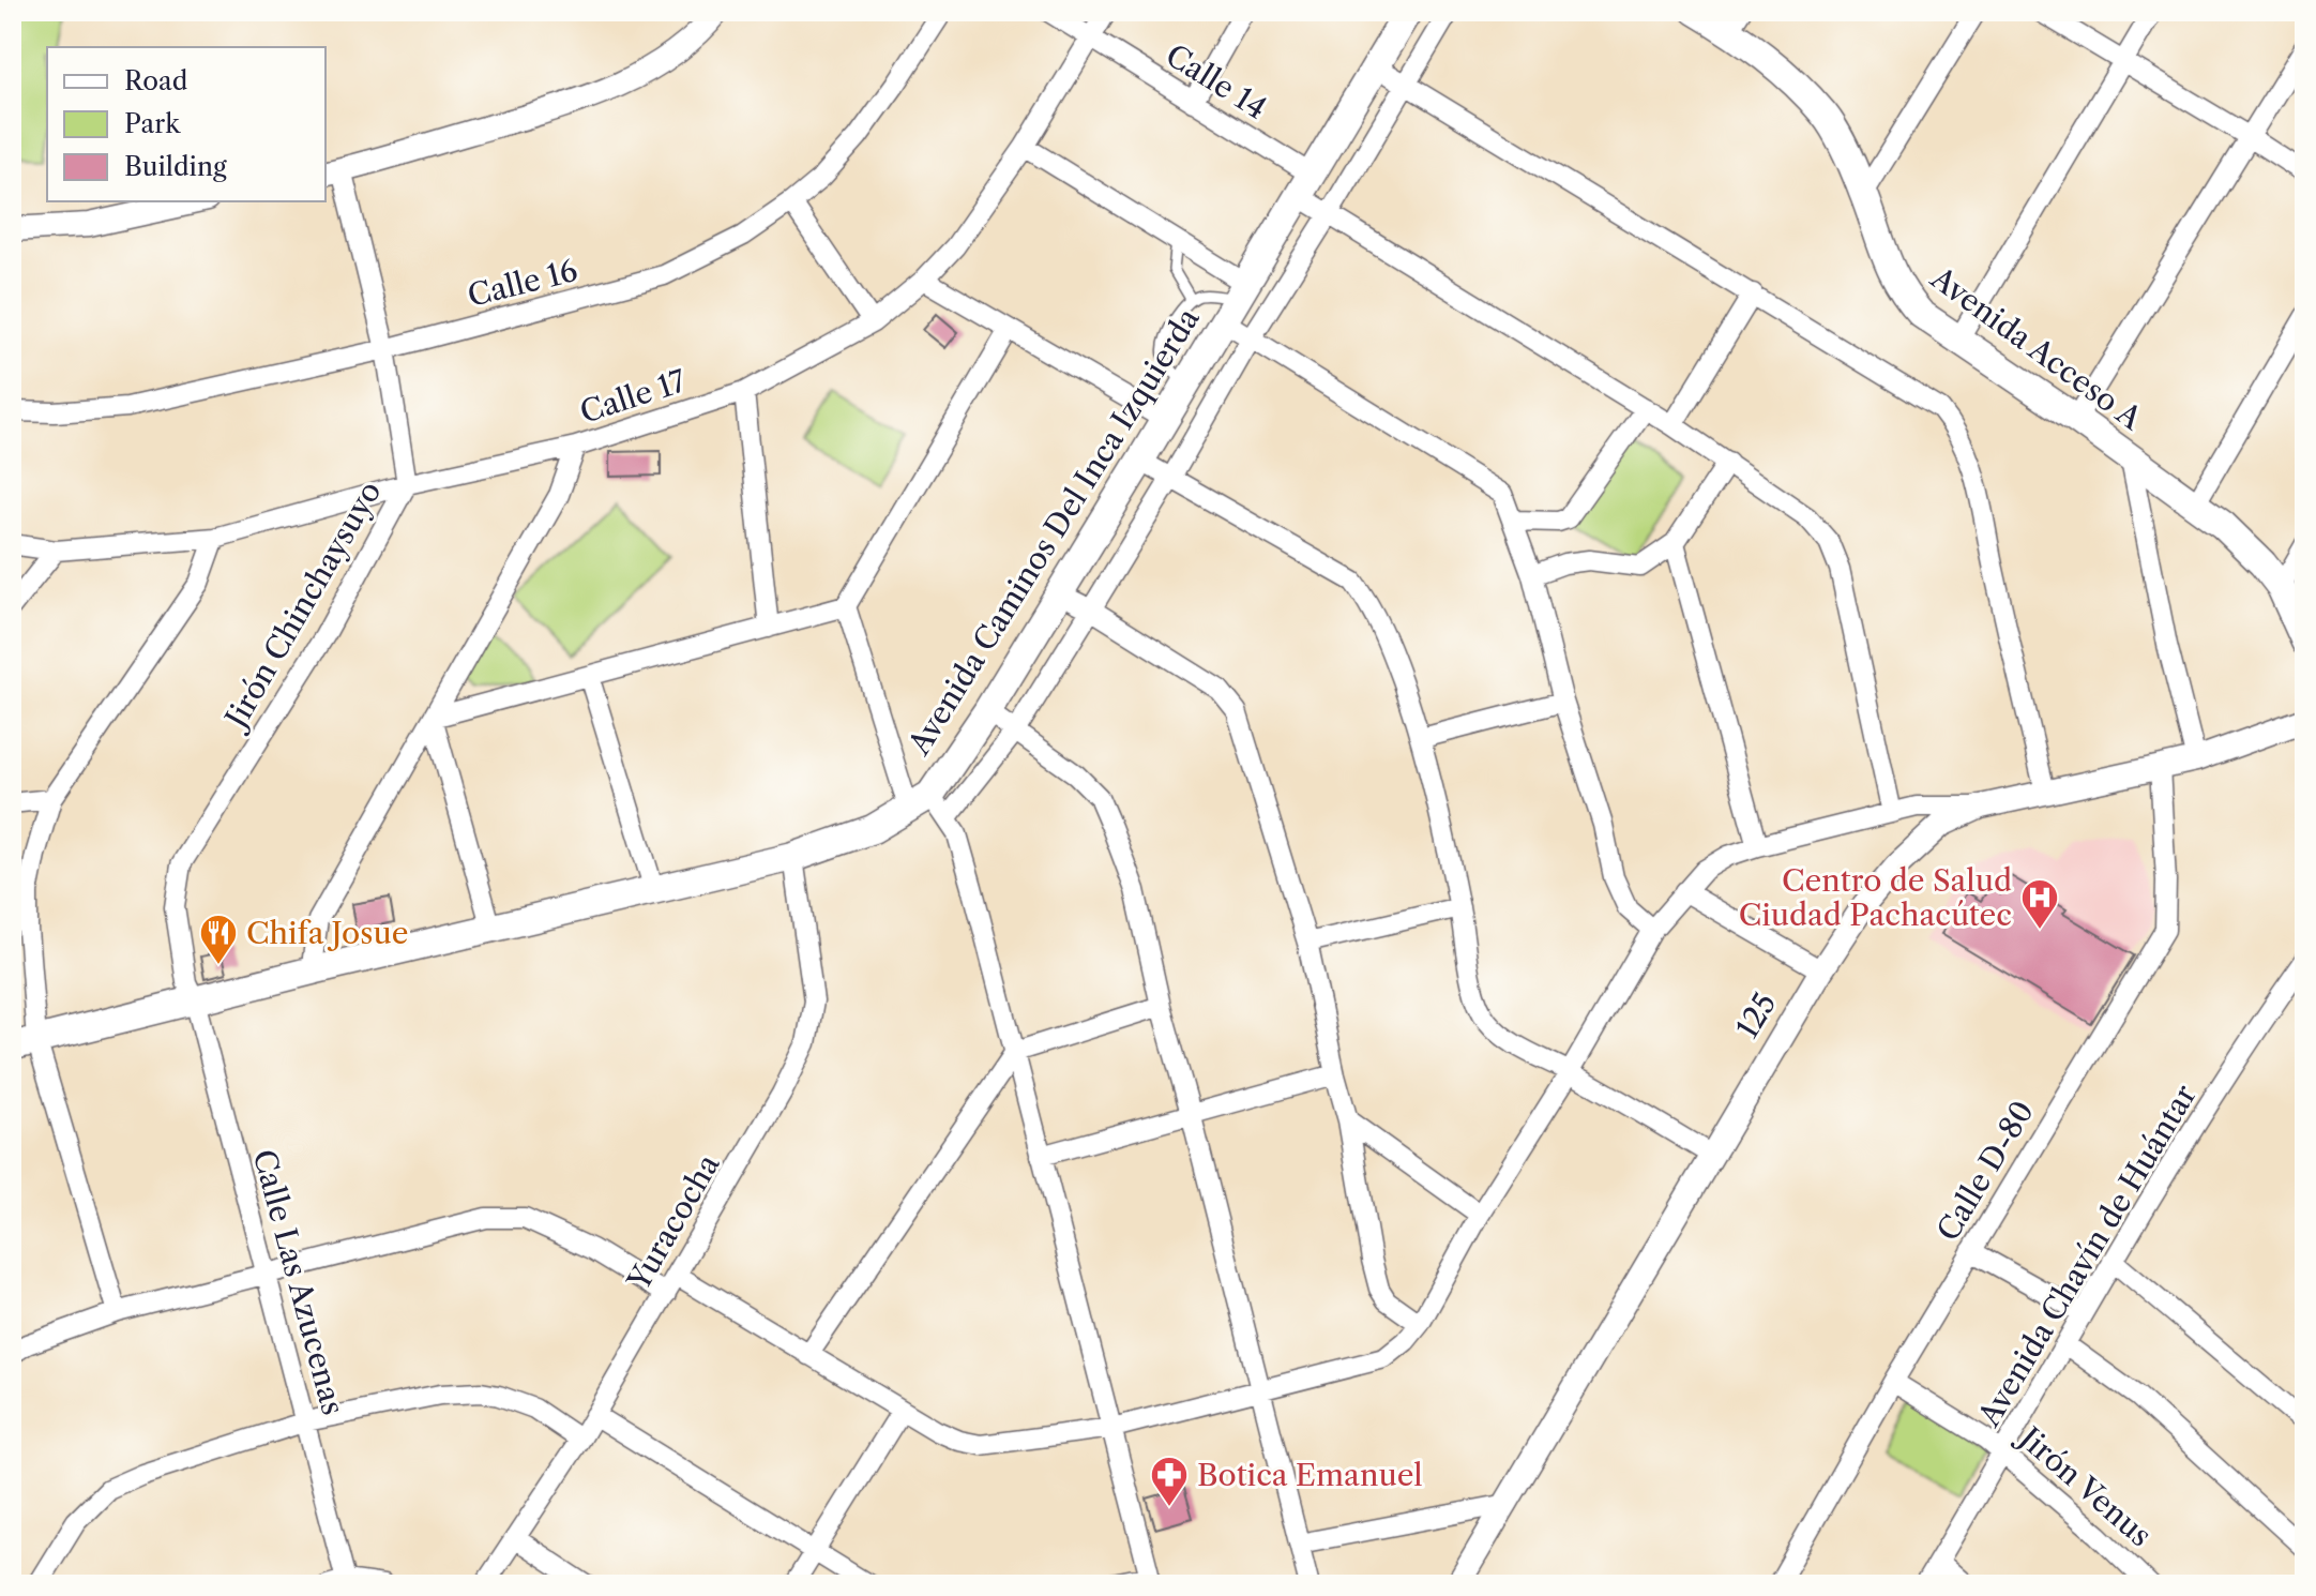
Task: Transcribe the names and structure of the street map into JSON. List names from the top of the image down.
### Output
{
  "streets": {
    "main road": ["Avenida Acceso A", "Avenida Caminos Del Inca Izquierda"],
    "street": [
      "Calle 14",
      "Calle 16",
      "Calle 17",
      "Jirón Chinchaysuyo",
      "125",
      "Calle D-80",
      "Yuracocha",
      "Avenida Chavín de Huántar",
      "Calle Las Azucenas",
      "Jirón Venus"
    ]
  },
  "crossings": [
    ["Calle 14", "Calle 17"],
    ["Calle 14", "Avenida Caminos Del Inca Izquierda"],
    ["Calle 16", "Jirón Chinchaysuyo"],
    ["Calle 17", "Jirón Chinchaysuyo"],
    ["Avenida Caminos Del Inca Izquierda", "Jirón Chinchaysuyo"],
    ["Avenida Caminos Del Inca Izquierda", "Yuracocha"],
    ["Avenida Caminos Del Inca Izquierda", "Calle Las Azucenas"],
    ["Jirón Chinchaysuyo", "Calle Las Azucenas"],
    ["125", "Calle D-80"],
    ["Calle D-80", "Jirón Venus"],
    ["Avenida Chavín de Huántar", "Jirón Venus"]
  ],
  "places": {
    "hospital": ["Centro de Salud Ciudad Pachacútec"],
    "restaurant": ["Chifa Josue"],
    "pharmacy": ["Botica Emanuel"]
  },
  "legend": ["Road", "Park", "Building"]
}
